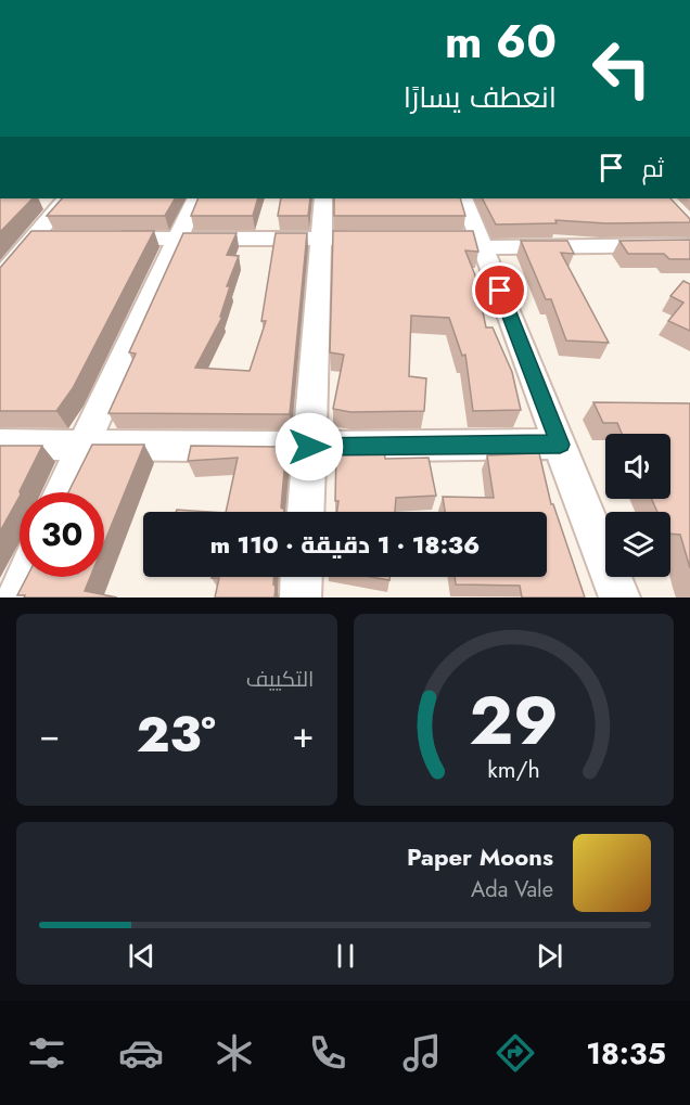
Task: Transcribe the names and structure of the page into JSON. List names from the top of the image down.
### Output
{
  "page": {
    "turn": ["60 m", "انعطف يسارًا"],
    "then": "ثم",
    "limit": "30",
    "trip": "18:36 · 1 دقيقة · 110 m",
    "tile": "التكييف",
    "heat": ["−", "23°", "+"],
    "song": ["Paper Moons", "Ada Vale"],
    "tabs": "18:35",
    "gauge": ["29", "km/h"]
  }
}
